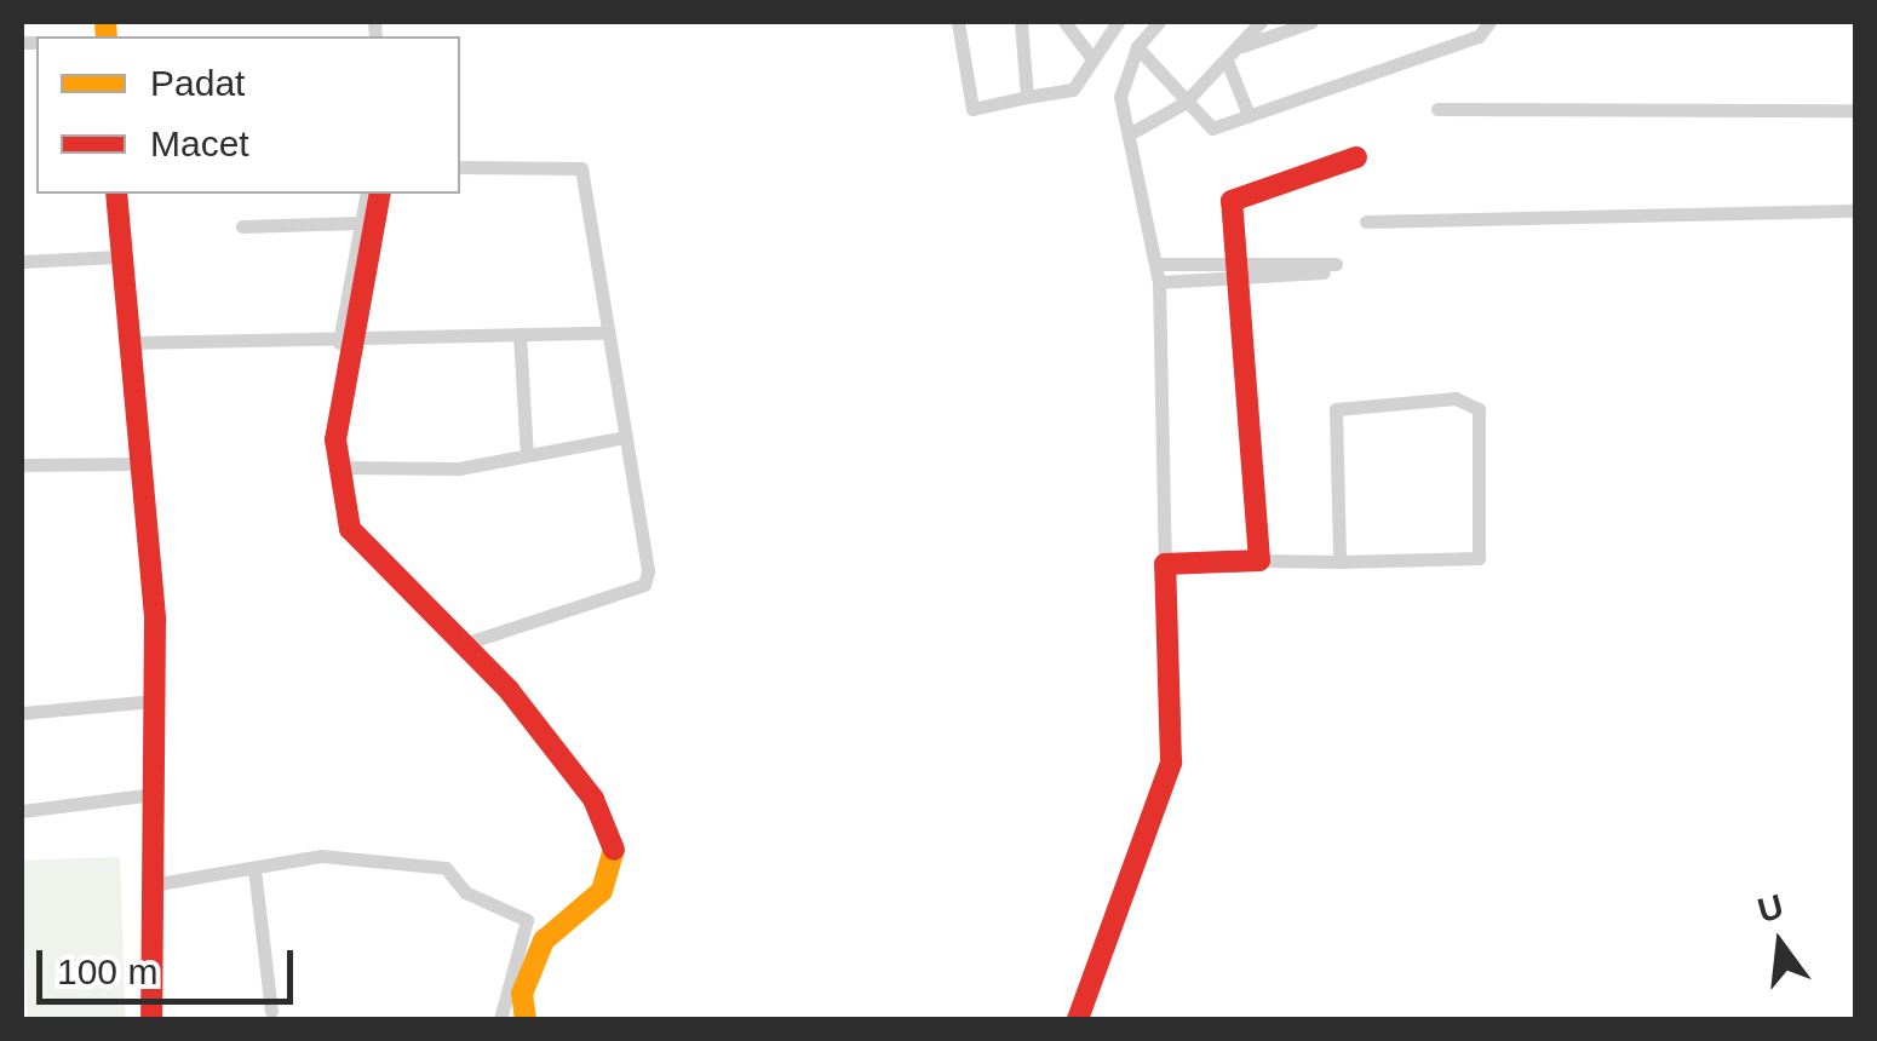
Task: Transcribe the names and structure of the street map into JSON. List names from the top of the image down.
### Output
{
  "legend": ["Padat", "Macet"],
  "scale_bar": "100 m",
  "north": "top"
}
